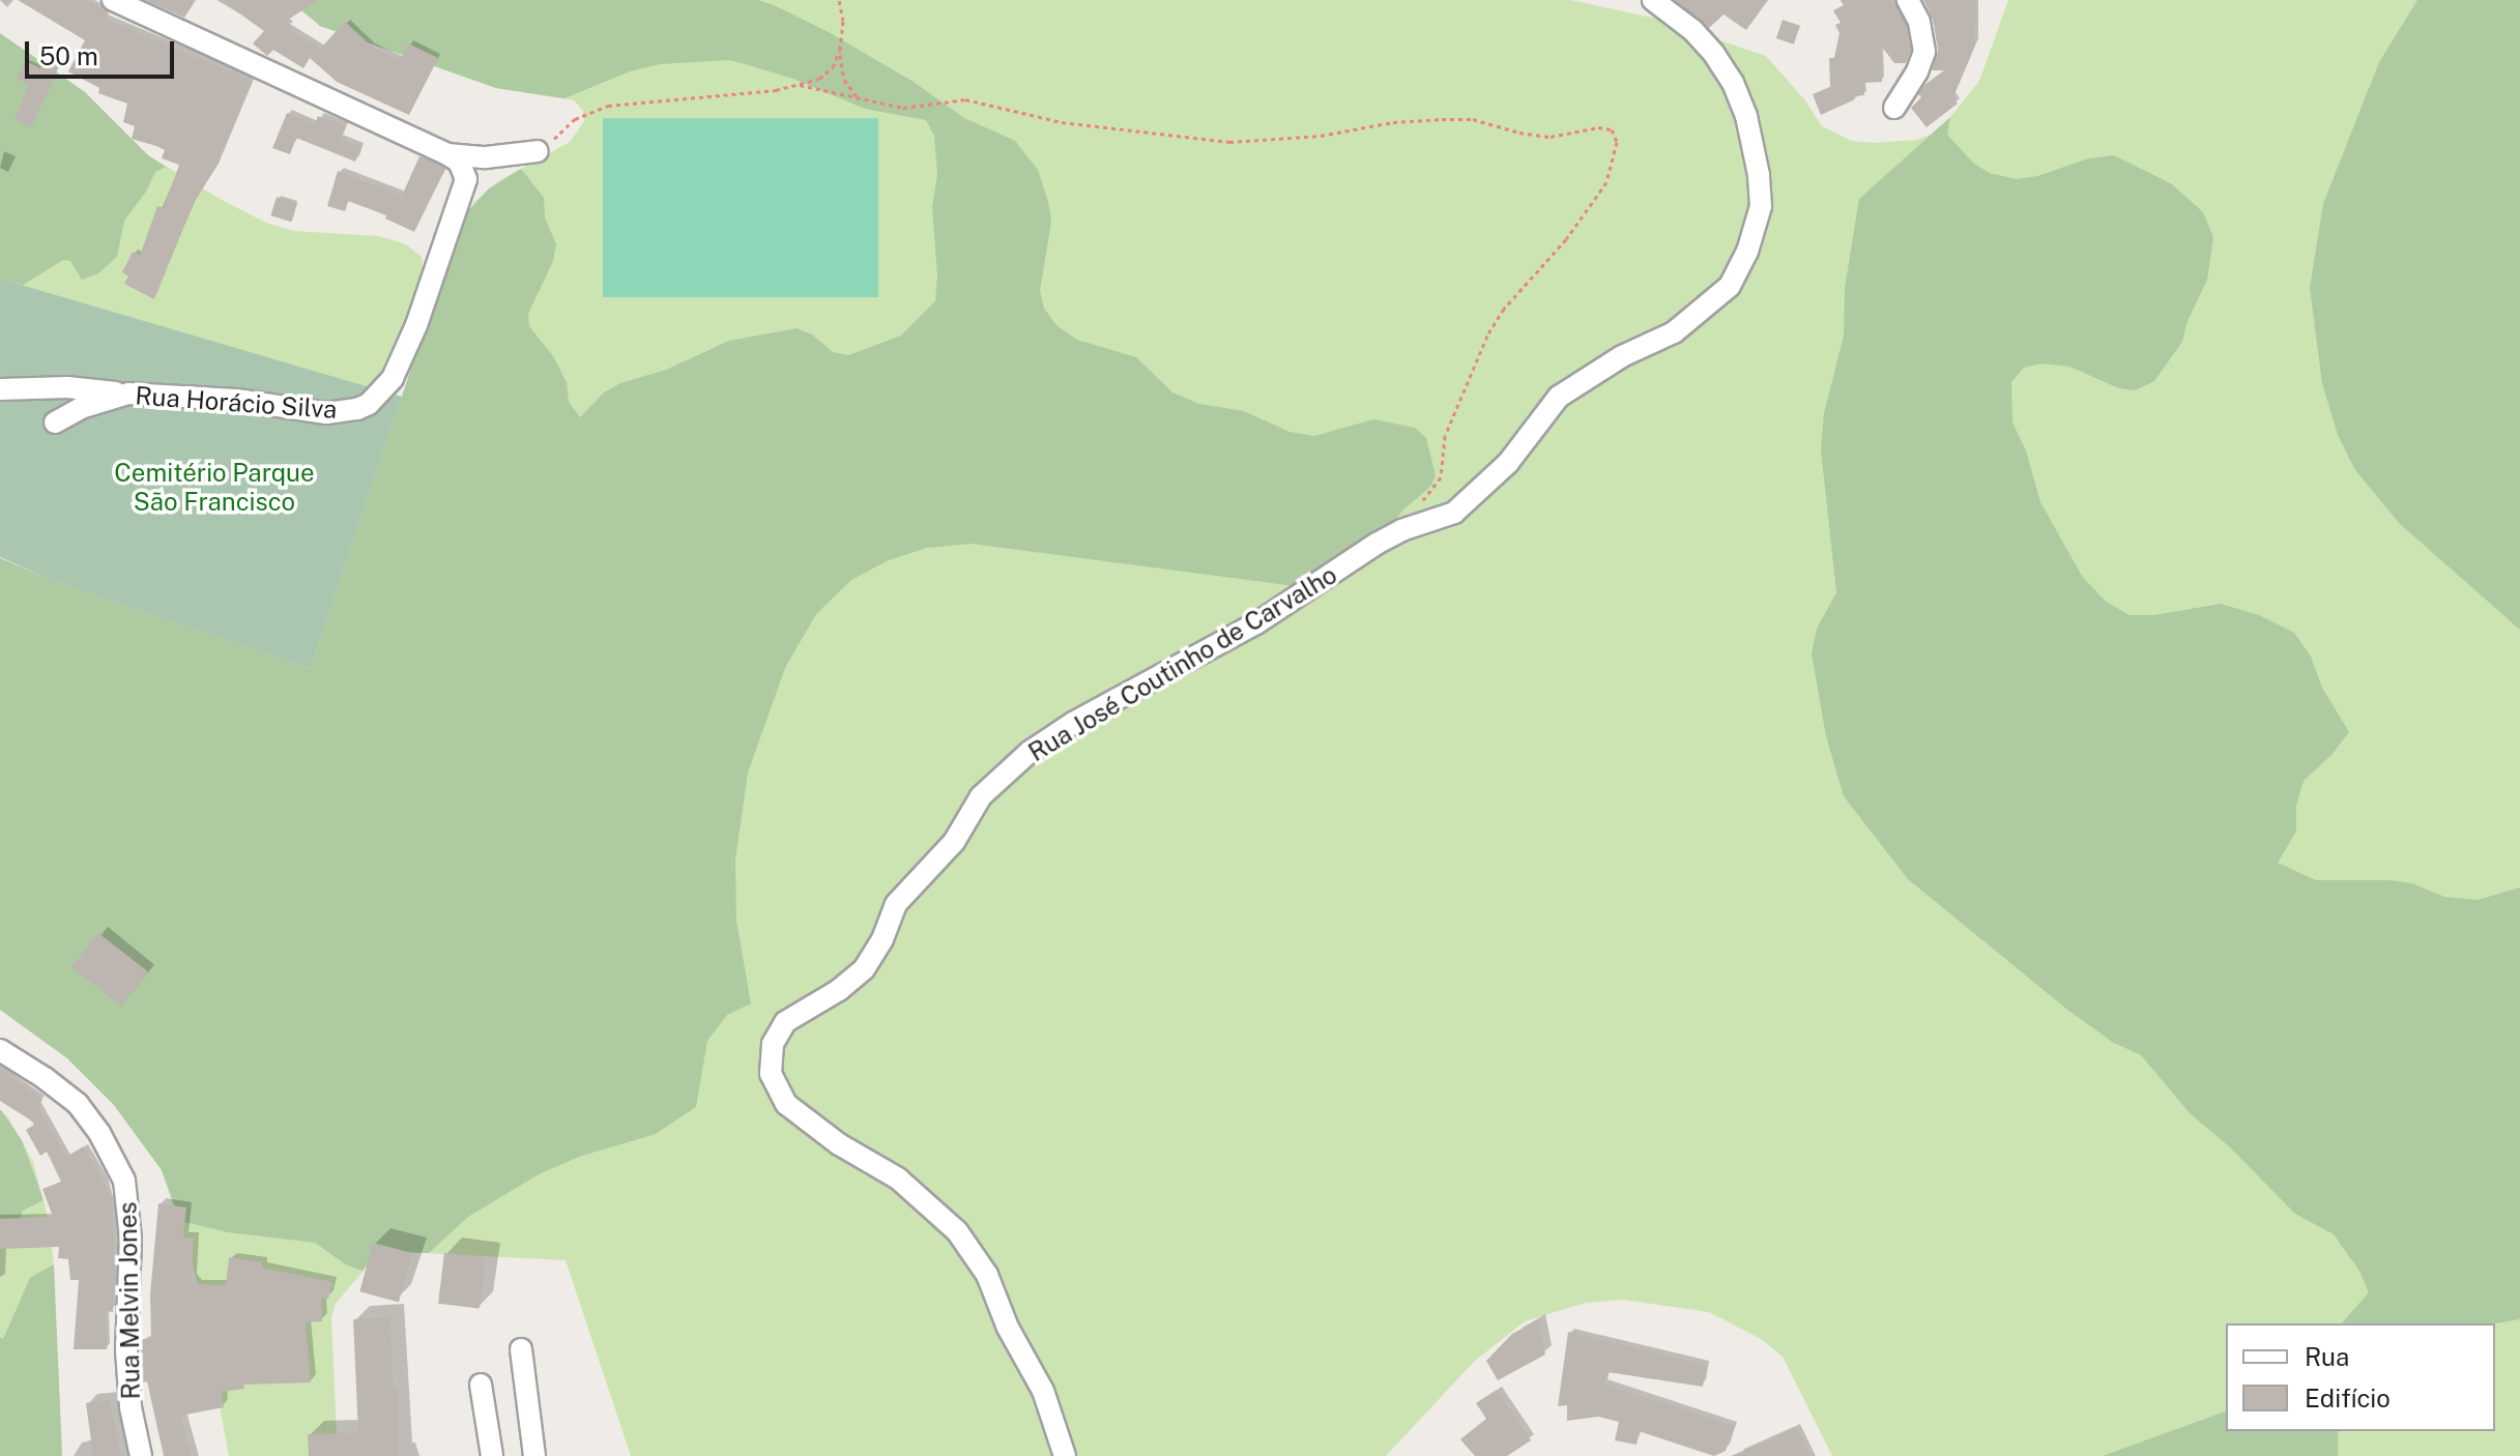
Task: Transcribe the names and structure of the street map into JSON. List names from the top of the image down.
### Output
{
  "streets": {
    "street": ["Rua Horácio Silva", "Rua José Coutinho de Carvalho", "Rua Melvin Jones"]
  },
  "parks": ["Cemitério Parque São Francisco"],
  "legend": ["Rua", "Edifício"],
  "scale_bar": "50 m"
}
